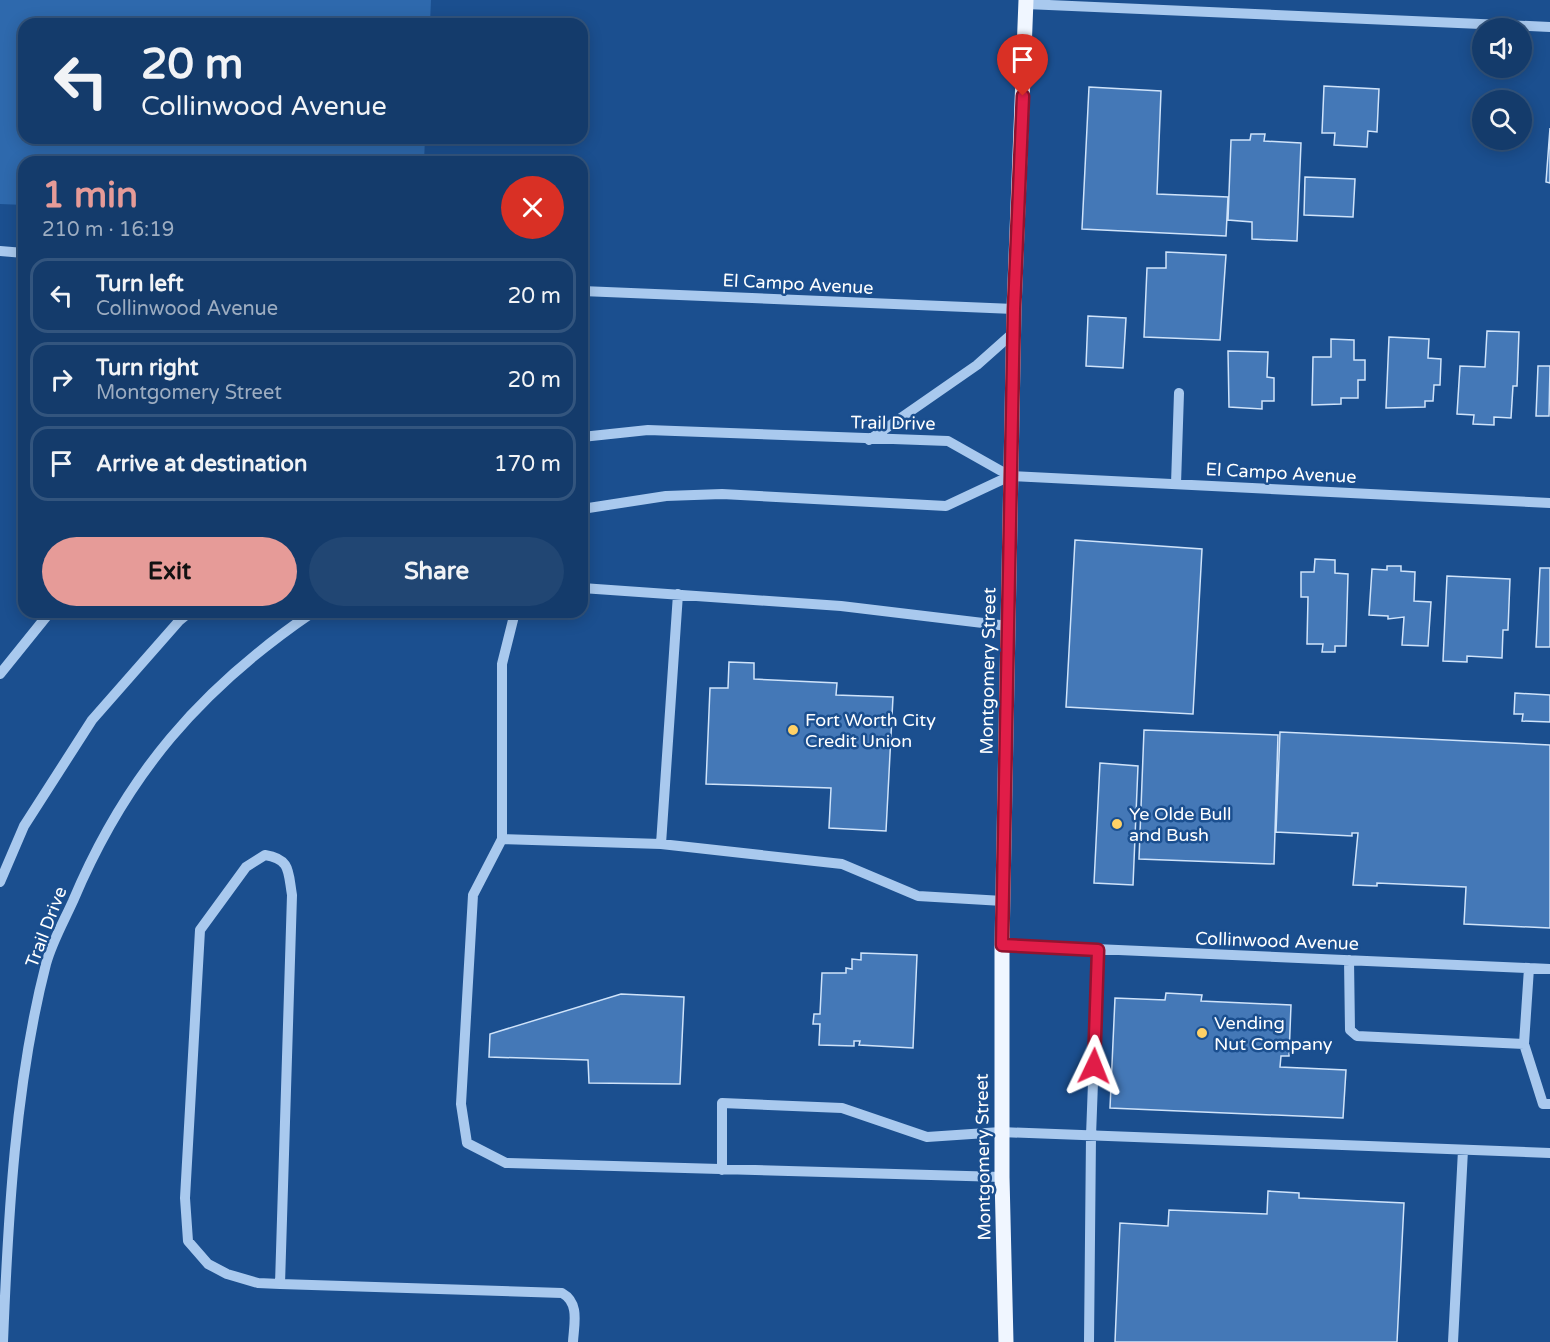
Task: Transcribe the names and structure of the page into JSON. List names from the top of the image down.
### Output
{
  "streets": {
    "main road": ["Montgomery Street"],
    "street": ["El Campo Avenue", "Trail Drive", "Collinwood Avenue"]
  },
  "crossings": [
    ["El Campo Avenue", "Trail Drive"],
    ["El Campo Avenue", "Montgomery Street"],
    ["Trail Drive", "Montgomery Street"],
    ["Montgomery Street", "Collinwood Avenue"]
  ],
  "places": ["Fort Worth City Credit Union", "Ye Olde Bull and Bush", "Vending Nut Company"],
  "page": {
    "turn": ["20 m", "Collinwood Avenue"],
    "heading": ["1 min", "210 m · 16:19"],
    "list": [
      {
        "name": "Turn left",
        "note": "Collinwood Avenue",
        "value": "20 m"
      },
      {
        "name": "Turn right",
        "note": "Montgomery Street",
        "value": "20 m"
      },
      {
        "name": "Arrive at destination",
        "value": "170 m"
      }
    ],
    "buttons": ["Exit", "Share"]
  }
}
